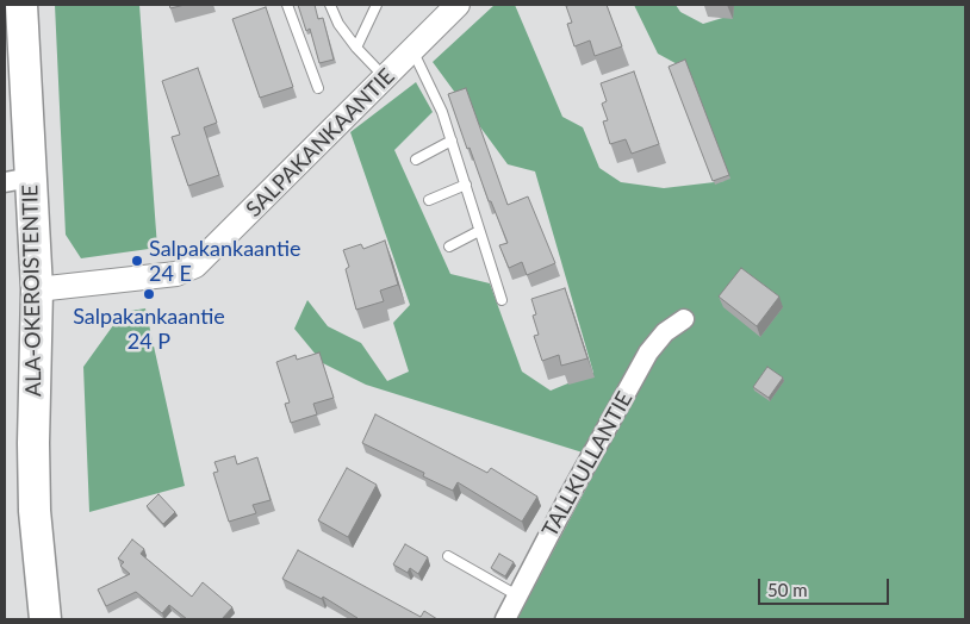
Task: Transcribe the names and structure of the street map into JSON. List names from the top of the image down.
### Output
{
  "streets": {
    "main road": ["ALA-OKEROISTENTIE"],
    "street": ["SALPAKANKAANTIE", "TALLKULLANTIE"]
  },
  "crossings": [
    ["SALPAKANKAANTIE", "ALA-OKEROISTENTIE"]
  ],
  "places": ["Salpakankaantie 24 E", "Salpakankaantie 24 P"],
  "scale_bar": "50 m"
}
